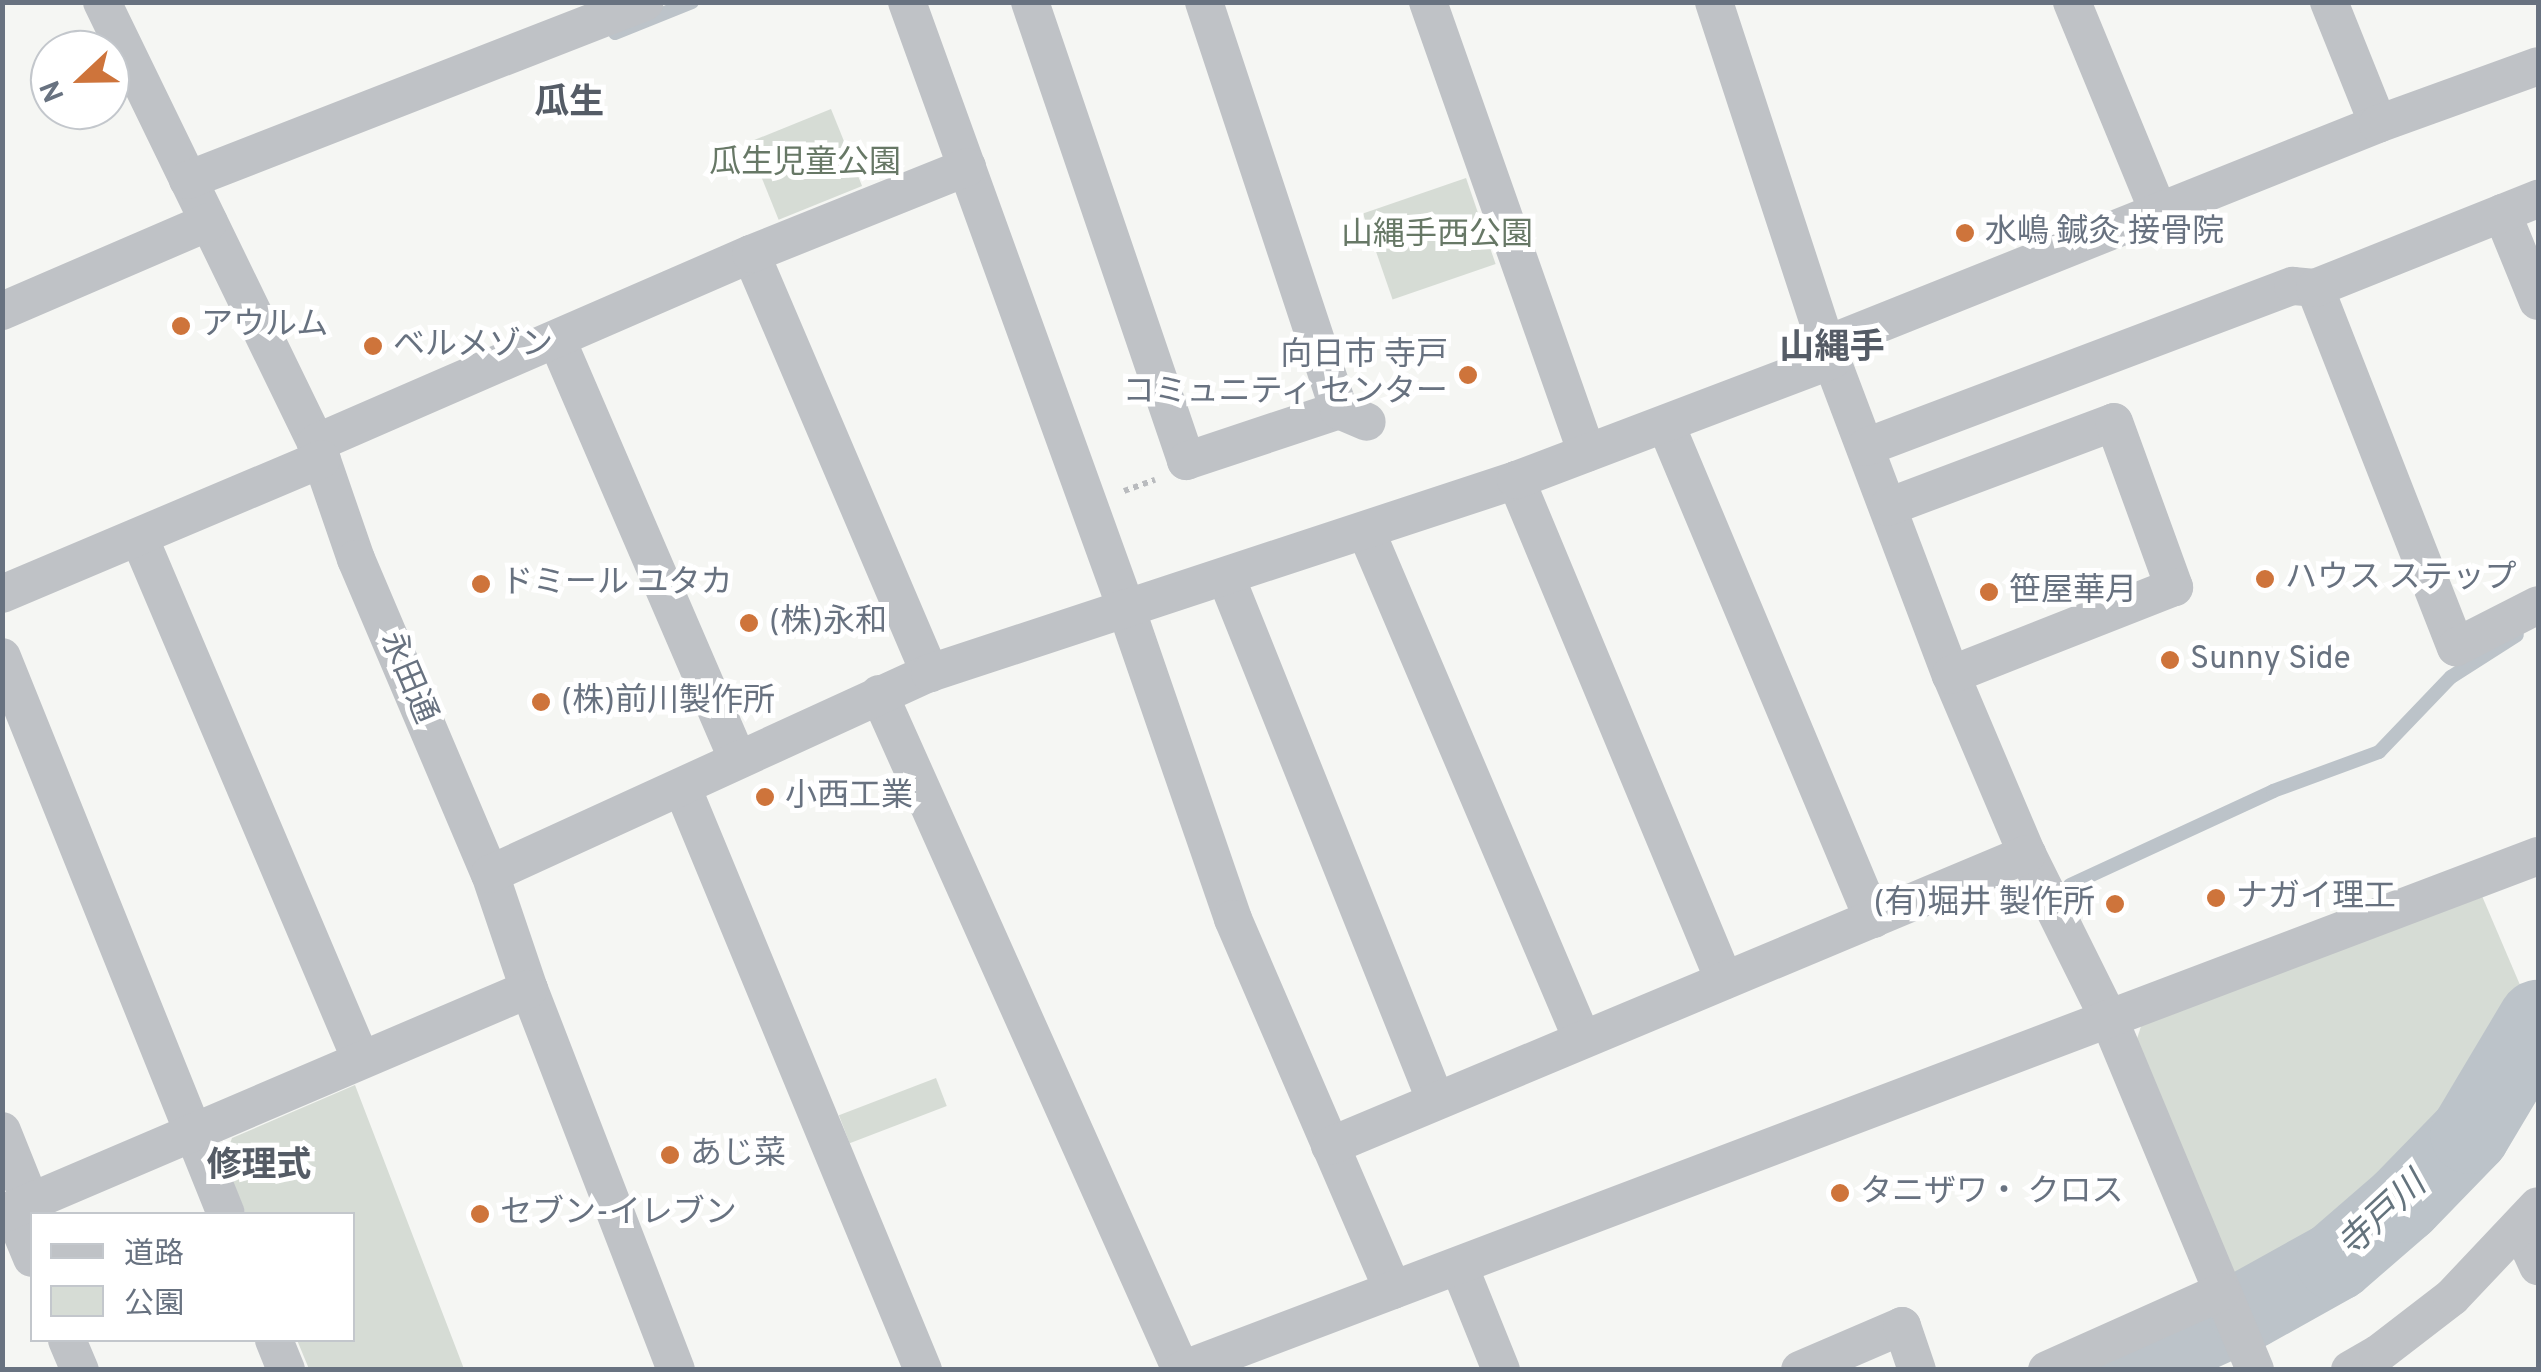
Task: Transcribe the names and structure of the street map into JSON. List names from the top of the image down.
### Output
{
  "streets": {
    "street": ["永田通"]
  },
  "districts": ["瓜生", "山縄手", "修理式"],
  "water": ["寺戸川"],
  "parks": ["瓜生児童公園", "山縄手西公園"],
  "places": [
    "水嶋 鍼灸 接骨院",
    "アウルム",
    "ベルメゾン",
    "向日市 寺戸 コミュニティ センター",
    "ハウス ステップ",
    "ドミール ユタカ",
    "笹屋華月",
    "(株)永和",
    "Sunny Side",
    "(株)前川製作所",
    "小西工業",
    "ナガイ理工",
    "(有)堀井 製作所",
    "あじ菜",
    "タニザワ・ クロス",
    "セブン-イレブン"
  ],
  "legend": ["道路", "公園"],
  "north": "left"
}
